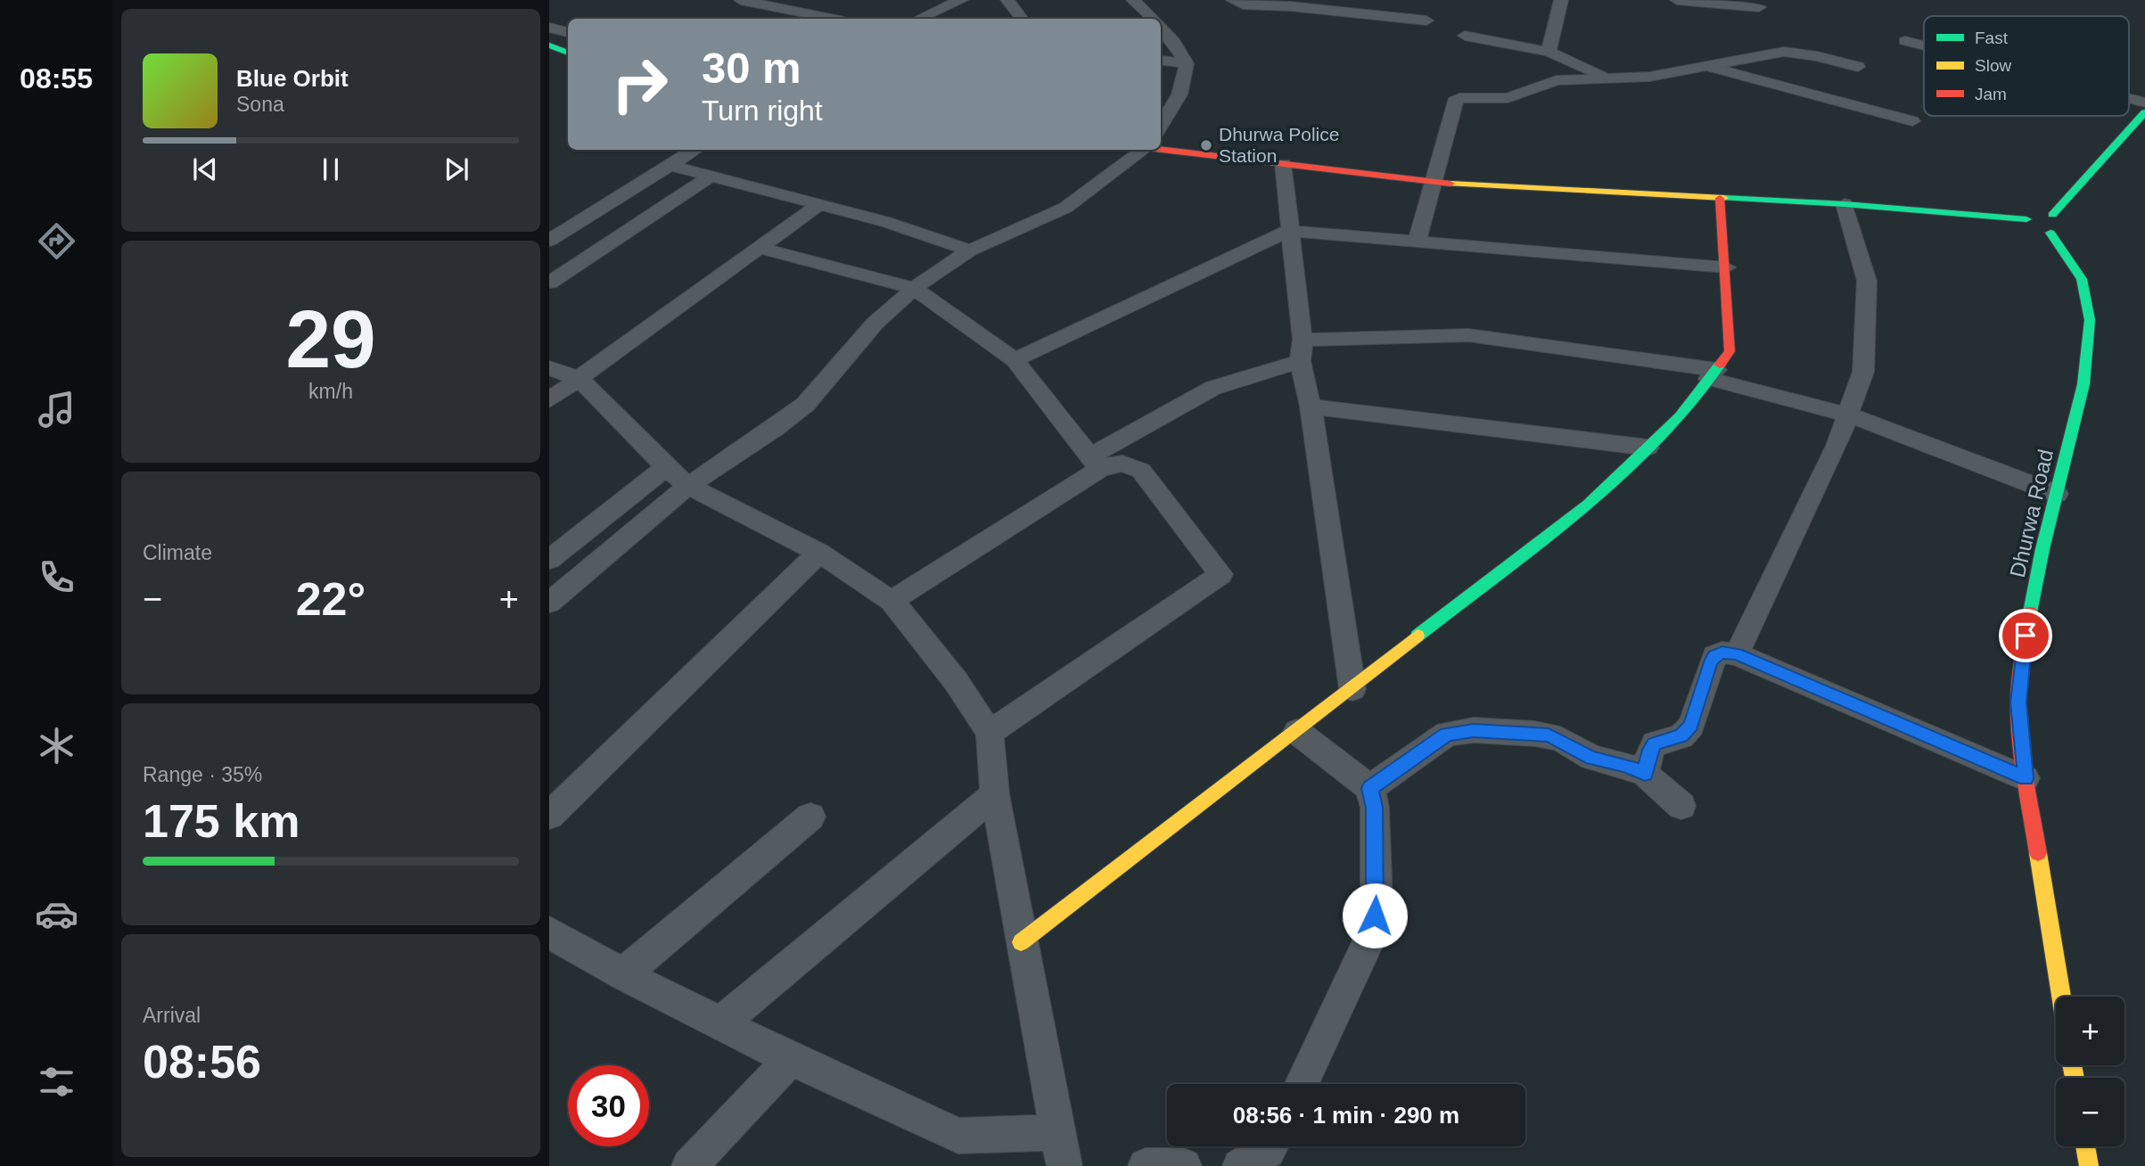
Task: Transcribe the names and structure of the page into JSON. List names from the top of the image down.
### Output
{
  "streets": {
    "street": ["Dhurwa Road"]
  },
  "places": ["Dhurwa Police Station"],
  "legend": ["Fast", "Slow", "Jam"],
  "page": {
    "tabs": "08:55",
    "turn": ["30 m", "Turn right"],
    "song": ["Blue Orbit", "Sona"],
    "tile": [
      ["29", "km/h"],
      "Climate",
      ["Range · 35%", "175 km"],
      ["Arrival", "08:56"]
    ],
    "heat": ["−", "22°", "+"],
    "map_buttons": ["+", "−"],
    "limit": "30",
    "trip": "08:56 · 1 min · 290 m"
  }
}
